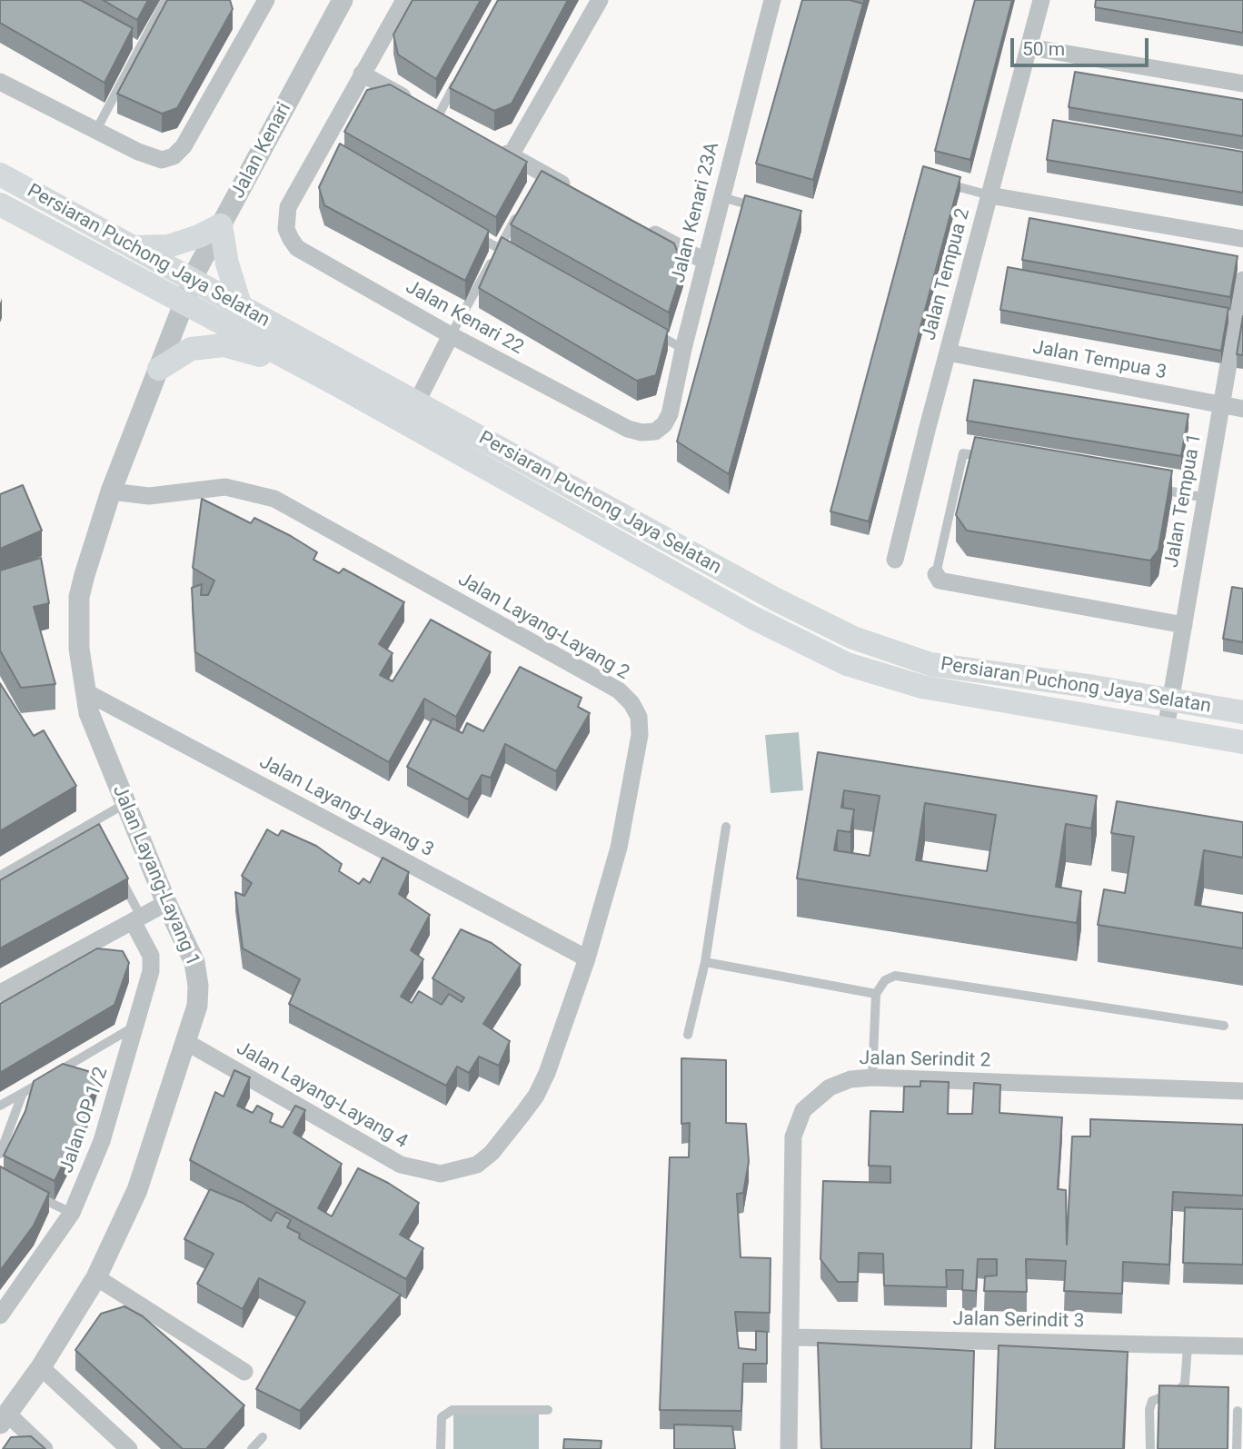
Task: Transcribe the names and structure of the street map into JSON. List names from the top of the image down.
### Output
{
  "streets": {
    "main road": ["Persiaran Puchong Jaya Selatan"],
    "street": [
      "Jalan Kenari",
      "Jalan Kenari 23A",
      "Jalan Tempua 2",
      "Jalan Kenari 22",
      "Jalan Tempua 3",
      "Jalan Tempua 1",
      "Jalan Layang-Layang 2",
      "Jalan Layang-Layang 3",
      "Jalan Layang-Layang 1",
      "Jalan Serindit 2",
      "Jalan Layang-Layang 4",
      "Jalan OP 1/2",
      "Jalan Serindit 3"
    ]
  },
  "crossings": [
    ["Jalan Kenari", "Persiaran Puchong Jaya Selatan"],
    ["Jalan Kenari", "Jalan Layang-Layang 1"],
    ["Jalan Kenari 23A", "Jalan Kenari 22"],
    ["Persiaran Puchong Jaya Selatan", "Jalan Tempua 1"],
    ["Persiaran Puchong Jaya Selatan", "Jalan Layang-Layang 1"],
    ["Jalan Tempua 2", "Jalan Tempua 3"],
    ["Jalan Tempua 3", "Jalan Tempua 1"],
    ["Jalan Layang-Layang 2", "Jalan Layang-Layang 3"],
    ["Jalan Layang-Layang 2", "Jalan Layang-Layang 1"],
    ["Jalan Layang-Layang 2", "Jalan Layang-Layang 4"],
    ["Jalan Layang-Layang 3", "Jalan Layang-Layang 1"],
    ["Jalan Layang-Layang 1", "Jalan Layang-Layang 4"],
    ["Jalan Serindit 2", "Jalan Serindit 3"]
  ],
  "scale_bar": "50 m"
}
